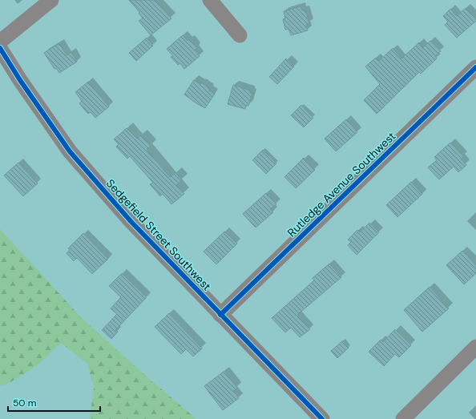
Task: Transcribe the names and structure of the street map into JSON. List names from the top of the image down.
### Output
{
  "streets": {
    "street": ["Rutledge Avenue Southwest", "Sedgefield Street Southwest"]
  },
  "crossings": [
    ["Rutledge Avenue Southwest", "Sedgefield Street Southwest"]
  ],
  "scale_bar": "50 m"
}
